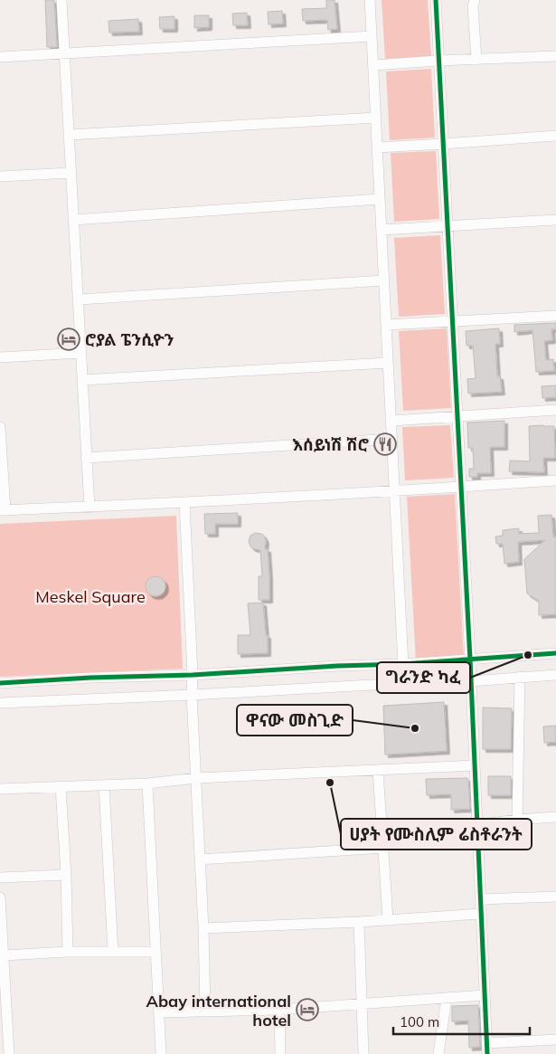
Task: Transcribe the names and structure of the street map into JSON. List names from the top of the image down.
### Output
{
  "parks": ["Meskel Square"],
  "places": {
    "hotel": ["ሮያል ፔንሲዮን", "Abay international hotel"],
    "restaurant": ["እሰይነሽ ሽሮ"],
    "other": ["ግራንድ ካፈ", "ዋናው መስጊድ", "ሀያት የሙስሊም ሬስቶራንት"]
  },
  "scale_bar": "100 m"
}
